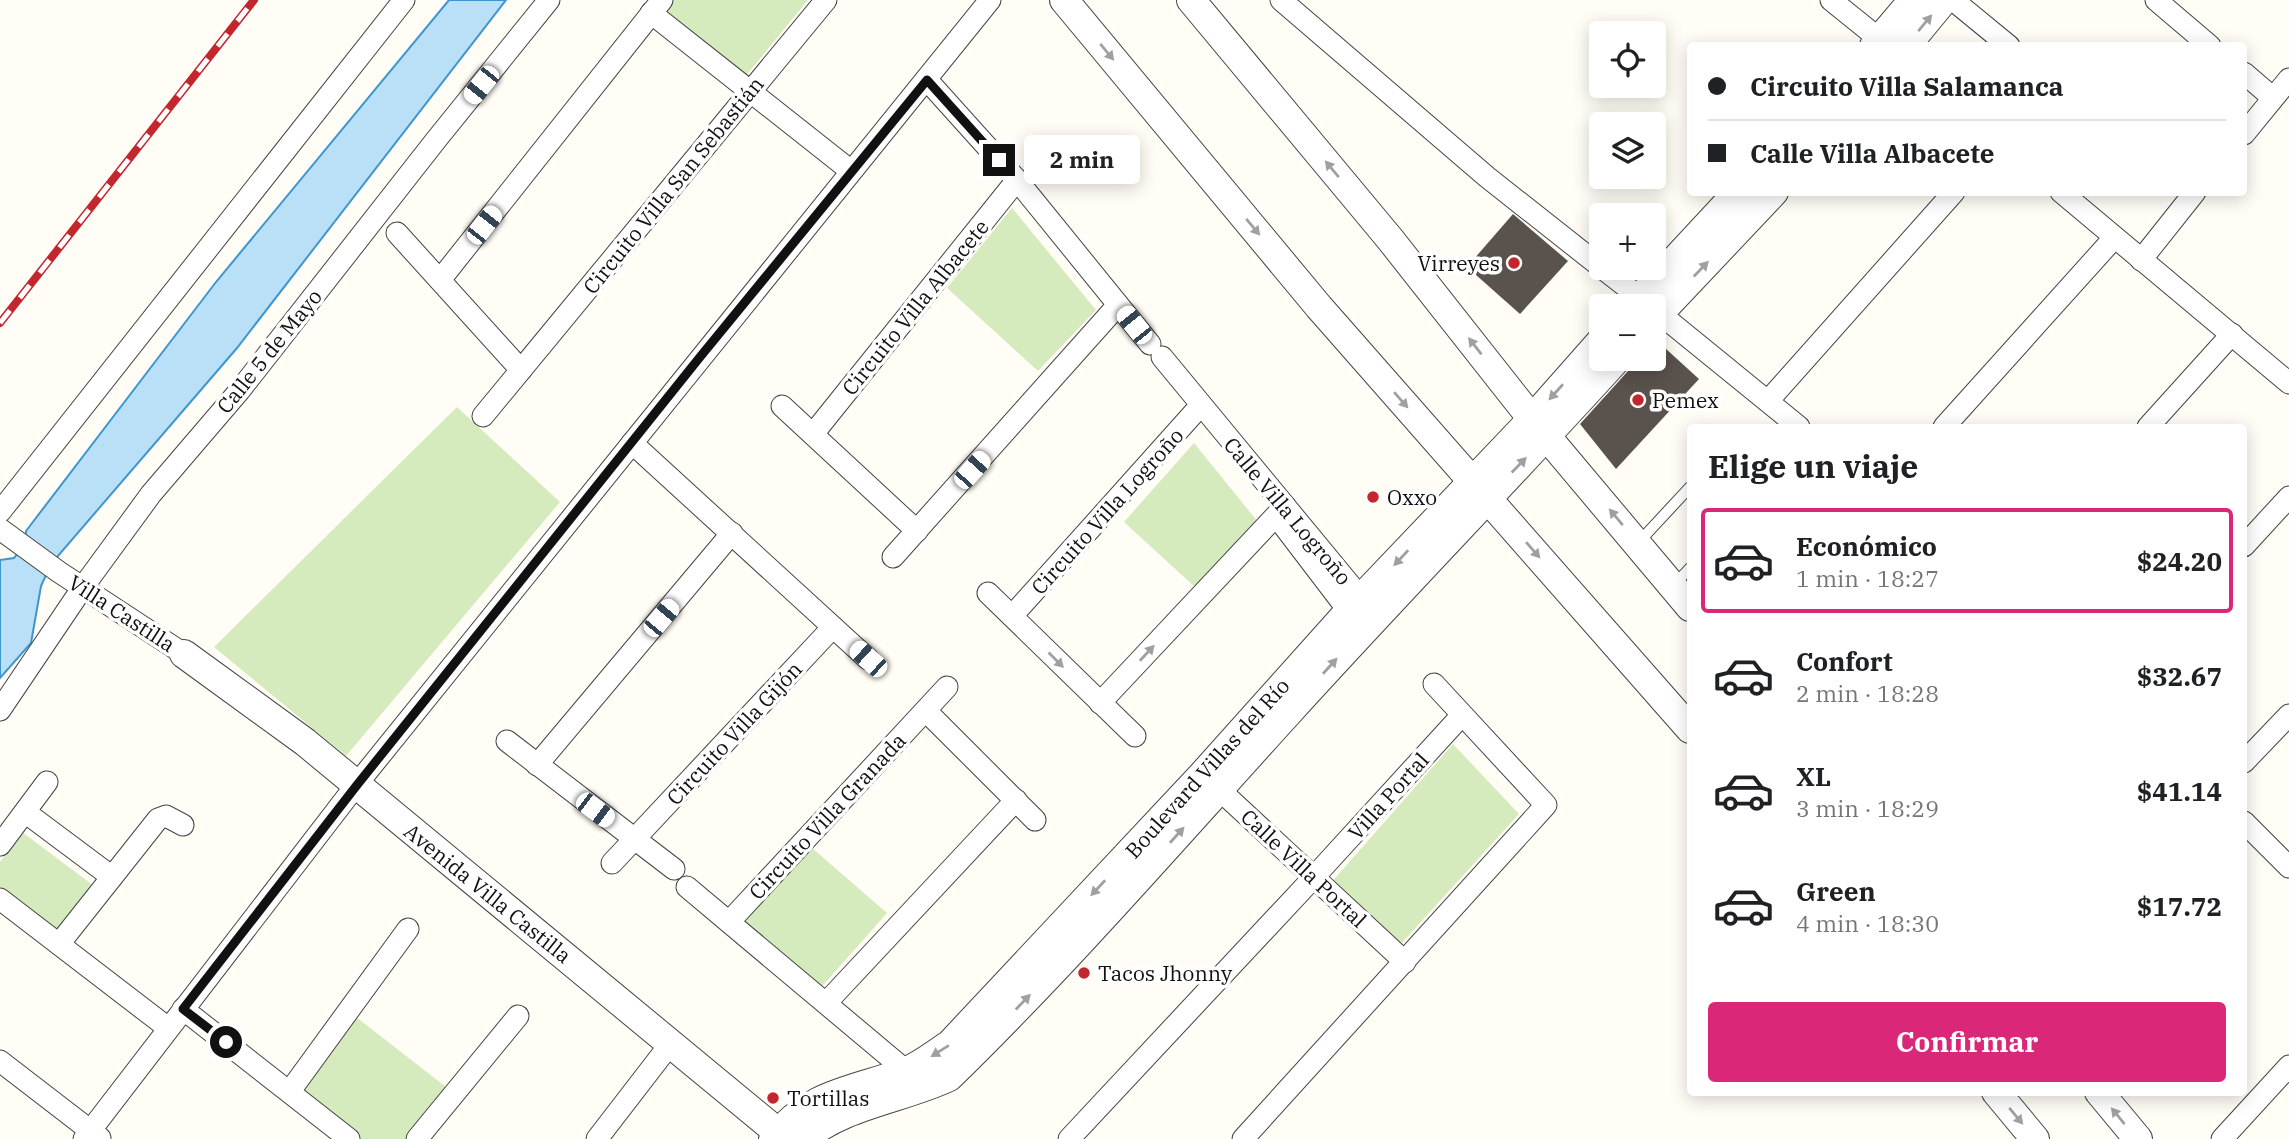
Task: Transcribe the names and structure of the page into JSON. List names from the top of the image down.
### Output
{
  "streets": {
    "street": [
      "Circuito Villa San Sebastián",
      "Circuito Villa Albacete",
      "Calle 5 de Mayo",
      "Circuito Villa Logroño",
      "Calle Villa Logroño",
      "Villa Castilla",
      "Circuito Villa Gijón",
      "Boulevard Villas del Río",
      "Villa Portal",
      "Circuito Villa Granada",
      "Calle Villa Portal",
      "Avenida Villa Castilla"
    ]
  },
  "crossings": [
    ["Circuito Villa Albacete", "Calle Villa Logroño"],
    ["Calle 5 de Mayo", "Villa Castilla"],
    ["Circuito Villa Logroño", "Calle Villa Logroño"],
    ["Calle Villa Logroño", "Boulevard Villas del Río"],
    ["Villa Castilla", "Avenida Villa Castilla"],
    ["Boulevard Villas del Río", "Calle Villa Portal"],
    ["Boulevard Villas del Río", "Avenida Villa Castilla"],
    ["Villa Portal", "Calle Villa Portal"]
  ],
  "places": [
    "Virreyes",
    "Pemex",
    "Oxxo",
    "Tacos Jhonny",
    "Tortillas"
  ],
  "page": {
    "map_buttons": ["+", "−"],
    "banner": ["Circuito Villa Salamanca", "Calle Villa Albacete"],
    "bubble": "2 min",
    "heading": "Elige un viaje",
    "list": [
      {
        "name": "Económico",
        "note": "1 min · 18:27",
        "value": "$24.20"
      },
      {
        "name": "Confort",
        "note": "2 min · 18:28",
        "value": "$32.67"
      },
      {
        "name": "XL",
        "note": "3 min · 18:29",
        "value": "$41.14"
      },
      {
        "name": "Green",
        "note": "4 min · 18:30",
        "value": "$17.72"
      }
    ],
    "buttons": "Confirmar"
  }
}
